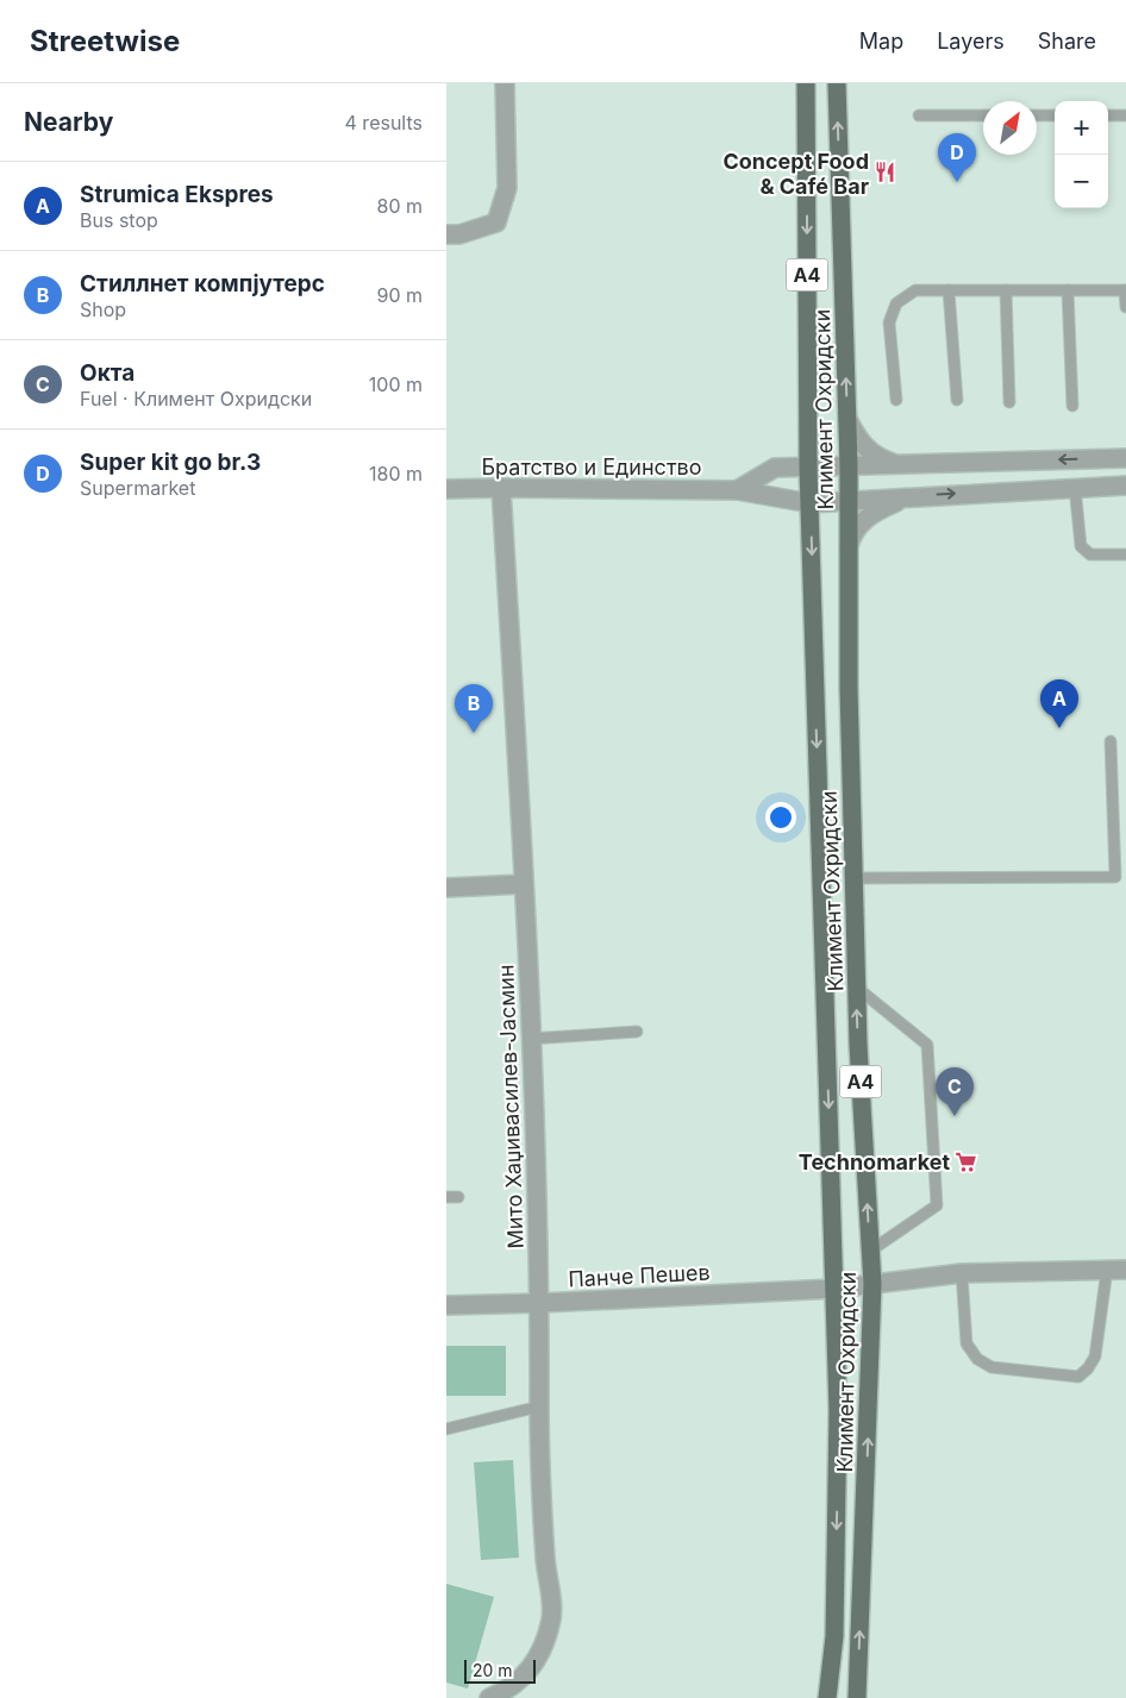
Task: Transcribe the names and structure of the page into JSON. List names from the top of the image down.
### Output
{
  "streets": {
    "main road": ["A4", "Климент Охридски"],
    "street": ["Братство и Единство", "Мито Хаџивасилев-Јасмин", "Панче Пешев"]
  },
  "crossings": [
    ["Климент Охридски", "Братство и Единство"],
    ["Климент Охридски", "Панче Пешев"],
    ["Братство и Единство", "Мито Хаџивасилев-Јасмин"],
    ["Мито Хаџивасилев-Јасмин", "Панче Пешев"]
  ],
  "places": {
    "restaurant": ["Concept Food & Café Bar"],
    "supermarket": ["Technomarket"]
  },
  "scale_bar": "20 m",
  "north": "top right",
  "page": {
    "header": "Streetwise",
    "nav": ["Map", "Layers", "Share"],
    "heading": ["Nearby", "4 results"],
    "map_buttons": ["+", "−"],
    "pins": [
      "D",
      "A",
      "B",
      "C"
    ],
    "list": [
      {
        "mark": "A",
        "name": "Strumica Ekspres",
        "note": "Bus stop",
        "value": "80 m"
      },
      {
        "mark": "B",
        "name": "Стиллнет компјутерс",
        "note": "Shop",
        "value": "90 m"
      },
      {
        "mark": "C",
        "name": "Окта",
        "note": "Fuel · Климент Охридски",
        "value": "100 m"
      },
      {
        "mark": "D",
        "name": "Super kit go br.3",
        "note": "Supermarket",
        "value": "180 m"
      }
    ],
    "scale": "20 m"
  }
}
